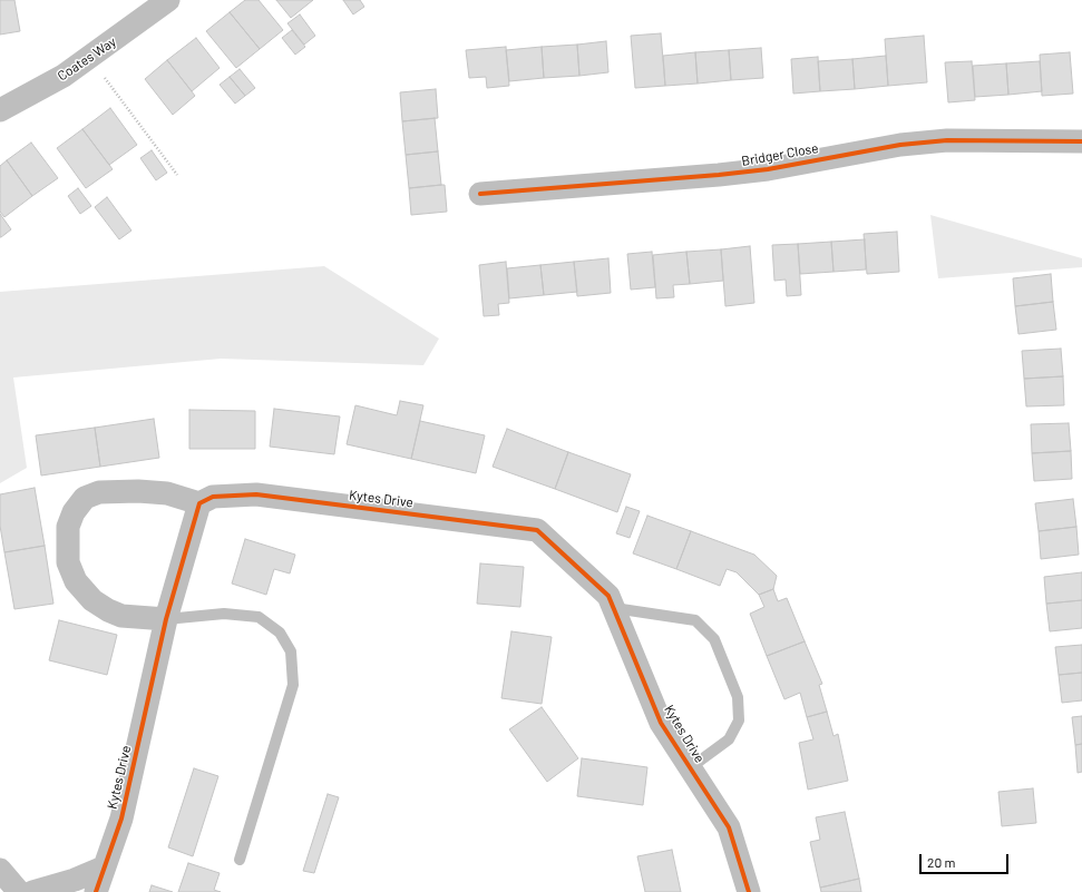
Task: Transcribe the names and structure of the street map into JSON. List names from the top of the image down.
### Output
{
  "streets": {
    "street": ["Coates Way", "Bridger Close", "Kytes Drive"]
  },
  "scale_bar": "20 m"
}
